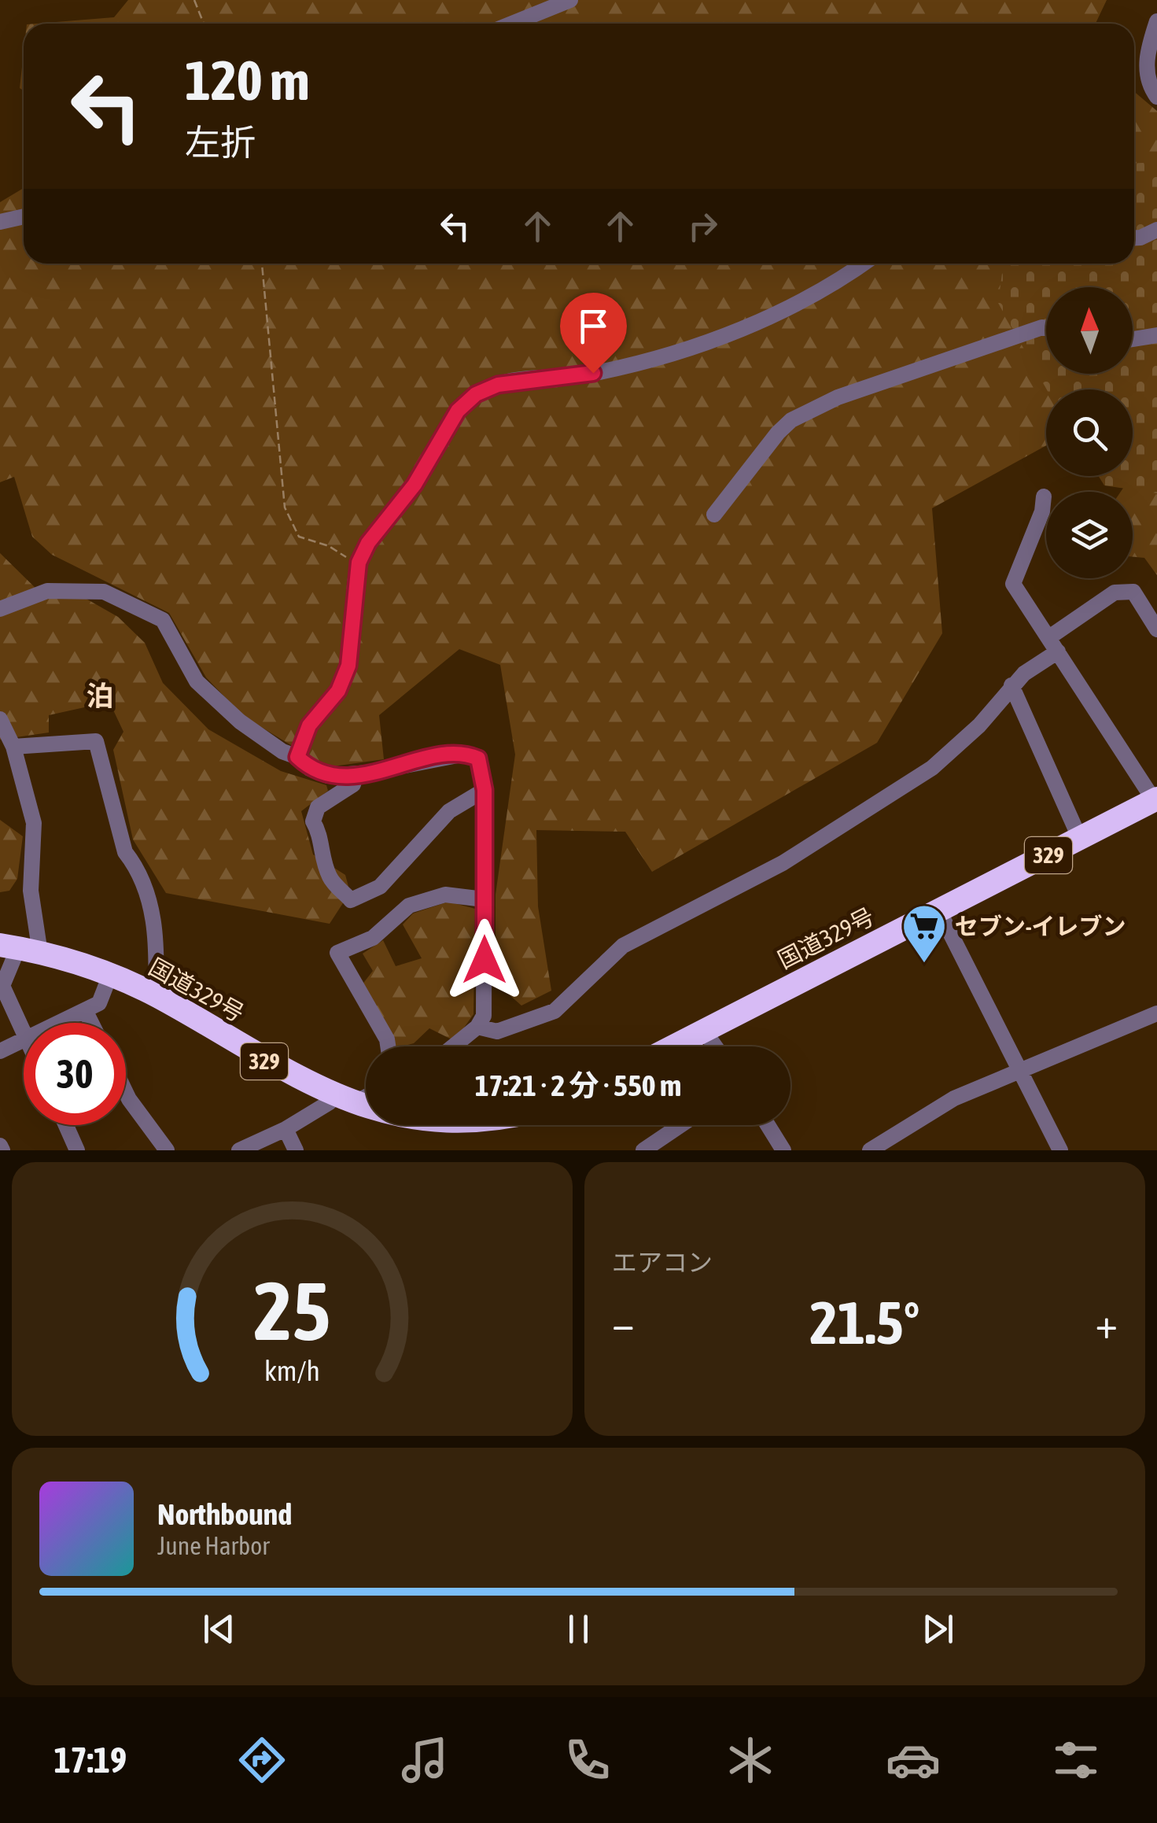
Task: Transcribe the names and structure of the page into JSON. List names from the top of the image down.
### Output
{
  "streets": {
    "highway": ["329", "国道329号"]
  },
  "districts": ["泊"],
  "places": {
    "supermarket": ["セブン-イレブン"]
  },
  "north": "top",
  "page": {
    "turn": ["120 m", "左折"],
    "limit": "30",
    "trip": "17:21 · 2 分 · 550 m",
    "tile": "エアコン",
    "heat": ["−", "21.5°", "+"],
    "song": ["Northbound", "June Harbor"],
    "tabs": "17:19",
    "gauge": ["25", "km/h"]
  }
}
